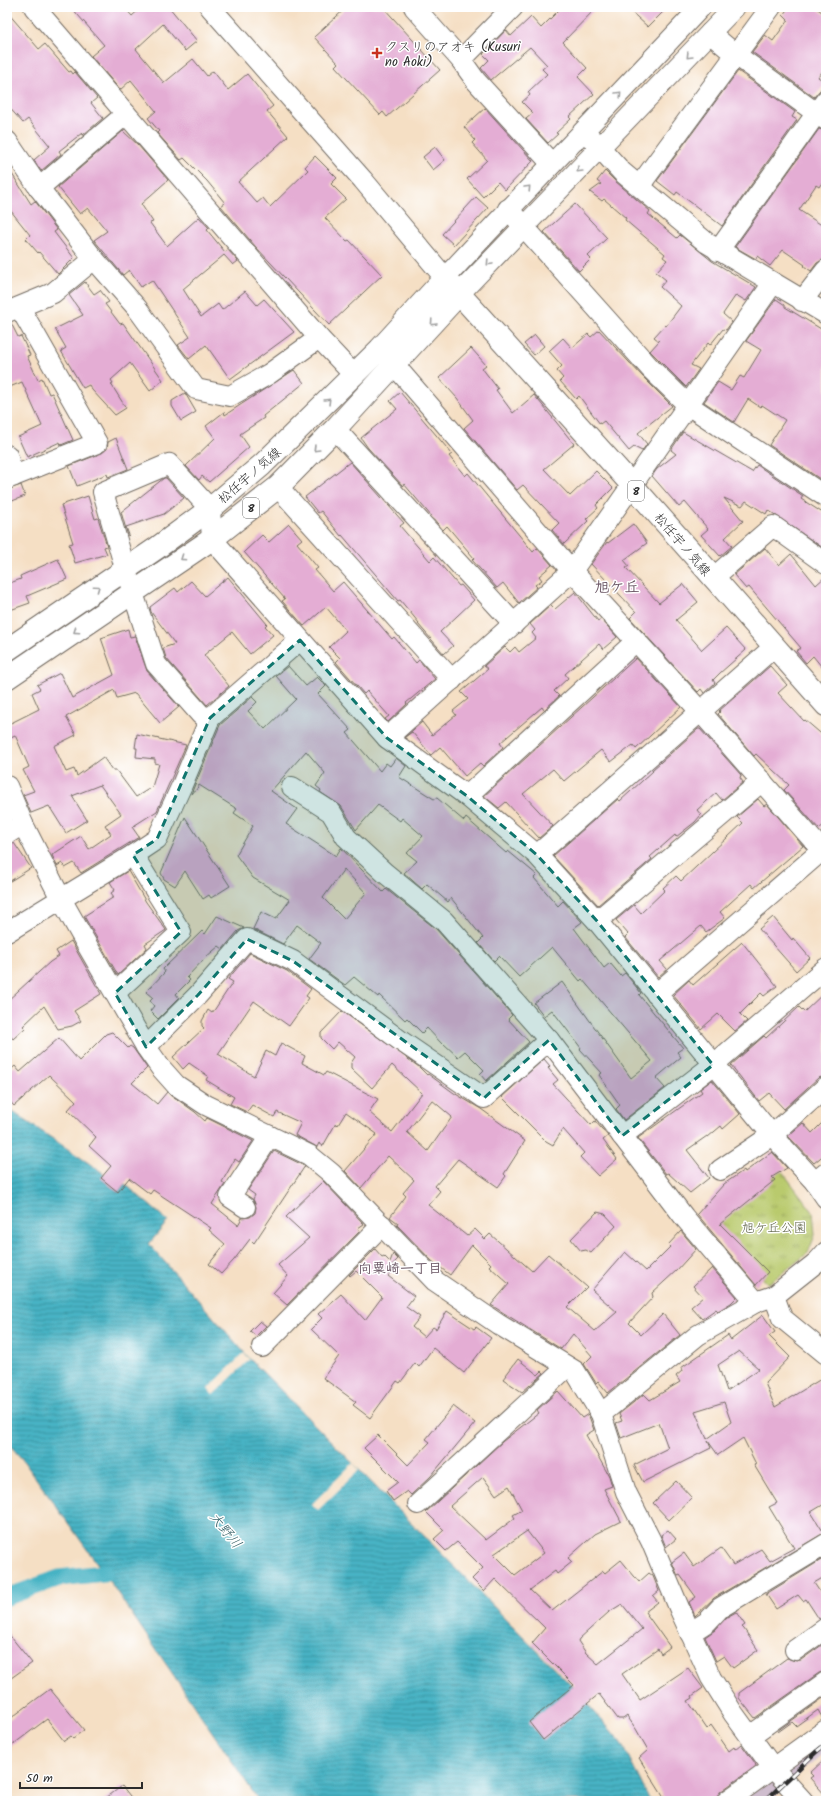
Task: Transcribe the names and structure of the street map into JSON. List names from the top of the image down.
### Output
{
  "streets": {
    "main road": ["松任宇ノ気線", "8"]
  },
  "districts": ["旭ケ丘", "向粟崎一丁目"],
  "water": ["大野川"],
  "parks": ["旭ケ丘公園"],
  "places": {
    "health": ["クスリのアオキ (Kusuri no Aoki)"]
  },
  "scale_bar": "50 m"
}
